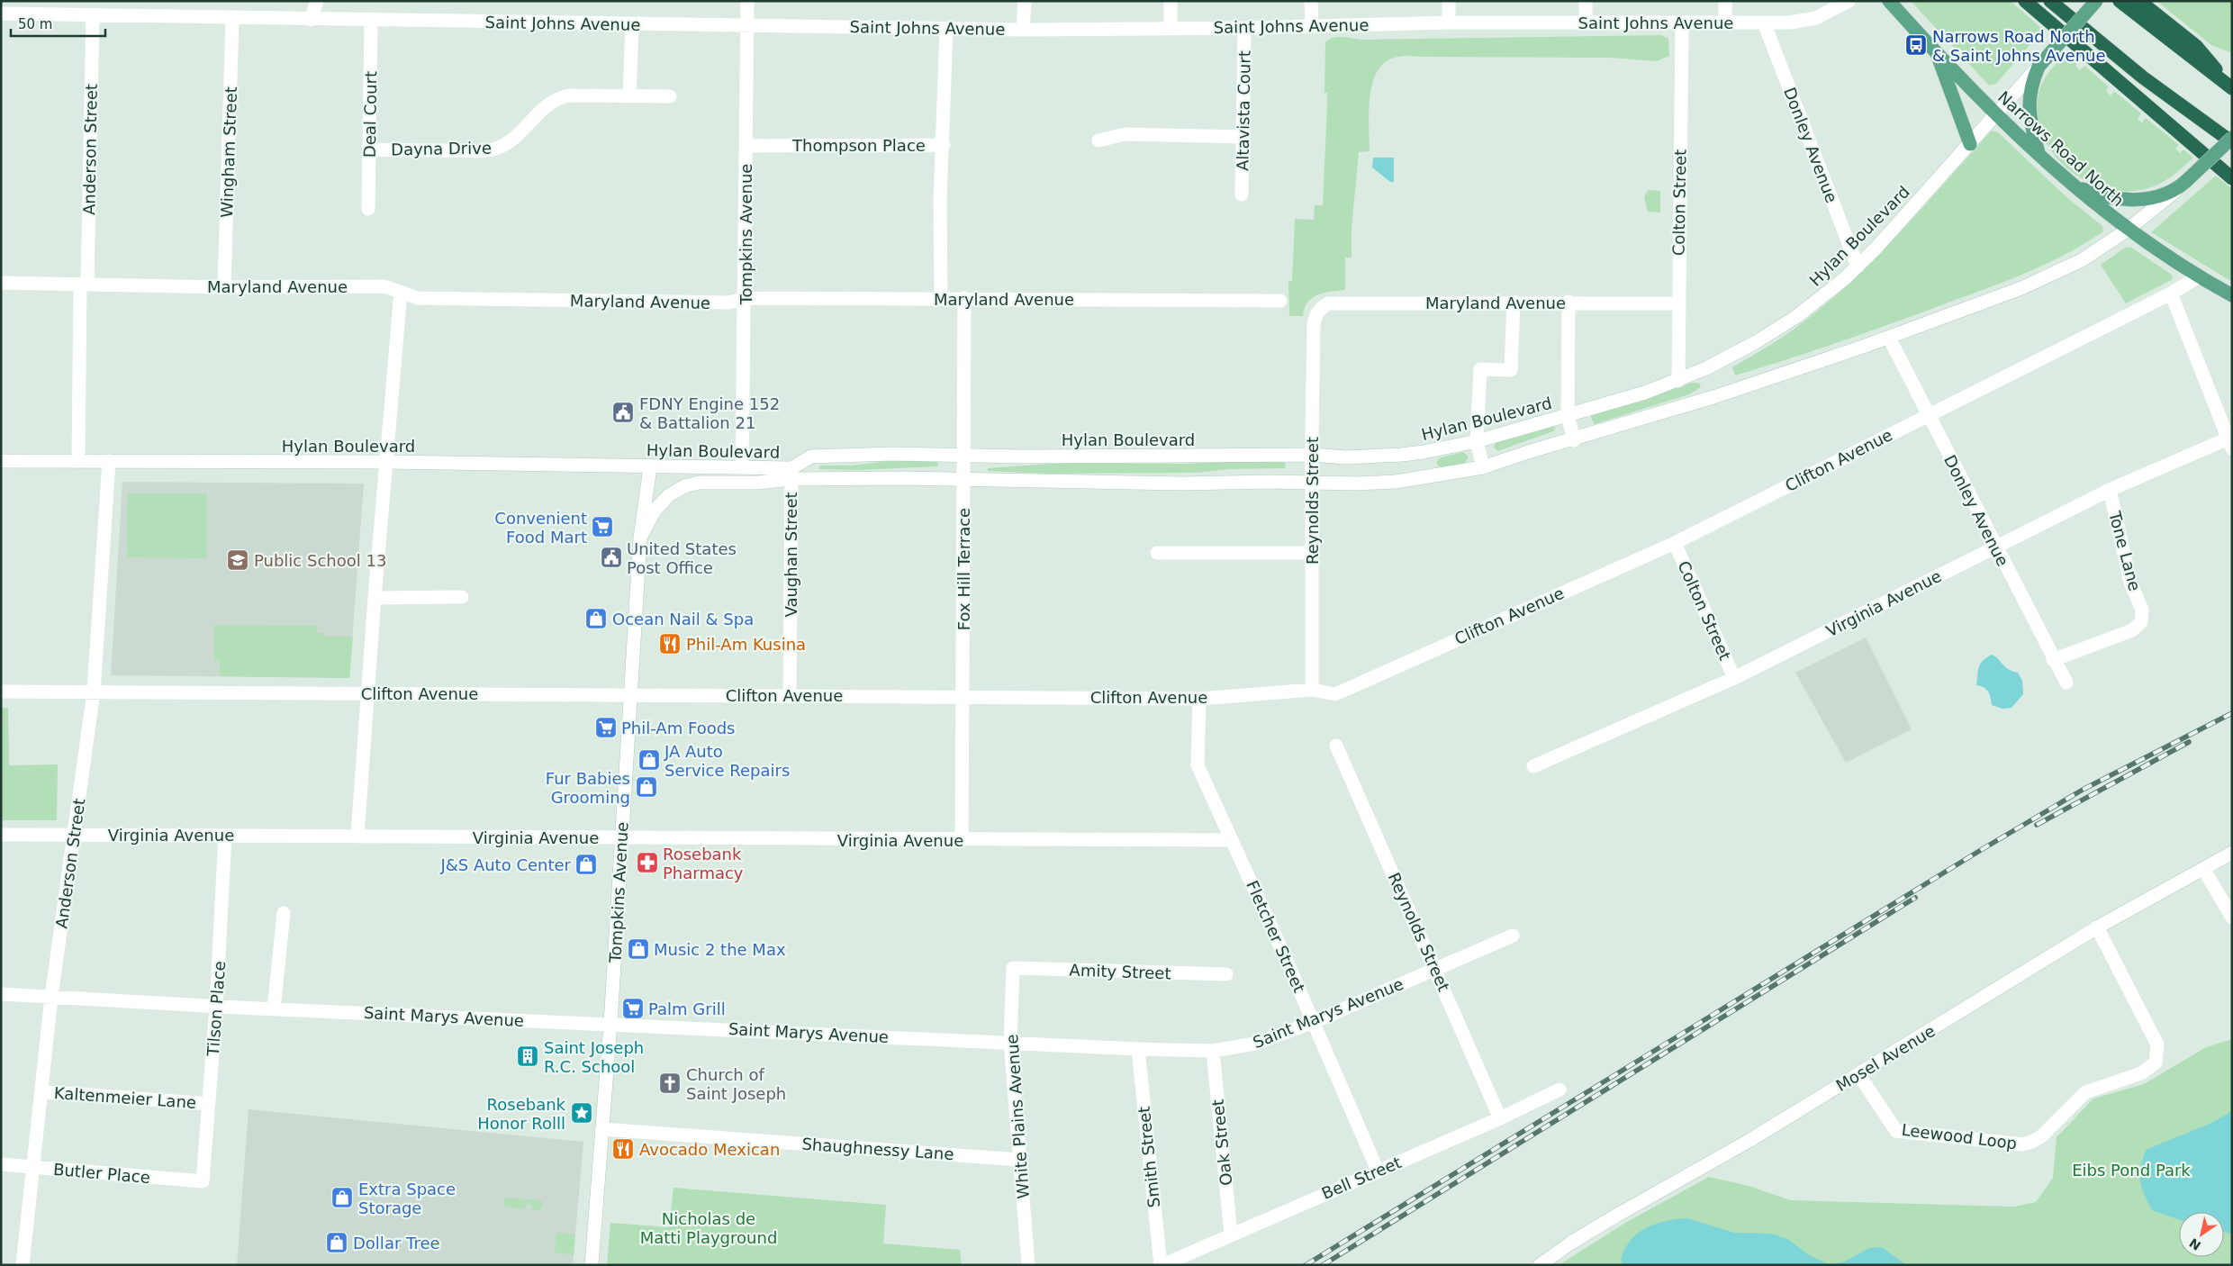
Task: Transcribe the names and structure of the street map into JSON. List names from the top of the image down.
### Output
{
  "streets": {
    "main road": ["Narrows Road North", "Hylan Boulevard"],
    "street": [
      "Saint Johns Avenue",
      "Altavista Court",
      "Deal Court",
      "Thompson Place",
      "Donley Avenue",
      "Dayna Drive",
      "Anderson Street",
      "Wingham Street",
      "Colton Street",
      "Tompkins Avenue",
      "Maryland Avenue",
      "Clifton Avenue",
      "Reynolds Street",
      "Tone Lane",
      "Vaughan Street",
      "Fox Hill Terrace",
      "Virginia Avenue",
      "Fletcher Street",
      "Amity Street",
      "Tilson Place",
      "Saint Marys Avenue",
      "Mosel Avenue",
      "Kaltenmeier Lane",
      "White Plains Avenue",
      "Leewood Loop",
      "Oak Street",
      "Shaughnessy Lane",
      "Smith Street",
      "Butler Place",
      "Bell Street"
    ]
  },
  "crossings": [
    ["Saint Johns Avenue", "Altavista Court"],
    ["Saint Johns Avenue", "Deal Court"],
    ["Saint Johns Avenue", "Donley Avenue"],
    ["Saint Johns Avenue", "Anderson Street"],
    ["Saint Johns Avenue", "Wingham Street"],
    ["Saint Johns Avenue", "Colton Street"],
    ["Saint Johns Avenue", "Tompkins Avenue"],
    ["Deal Court", "Dayna Drive"],
    ["Thompson Place", "Tompkins Avenue"],
    ["Thompson Place", "Maryland Avenue"],
    ["Donley Avenue", "Hylan Boulevard"],
    ["Donley Avenue", "Clifton Avenue"],
    ["Donley Avenue", "Tone Lane"],
    ["Donley Avenue", "Virginia Avenue"],
    ["Narrows Road North", "Hylan Boulevard"],
    ["Narrows Road North", "Clifton Avenue"],
    ["Anderson Street", "Hylan Boulevard"],
    ["Anderson Street", "Maryland Avenue"],
    ["Anderson Street", "Clifton Avenue"],
    ["Anderson Street", "Virginia Avenue"],
    ["Anderson Street", "Saint Marys Avenue"],
    ["Anderson Street", "Kaltenmeier Lane"],
    ["Anderson Street", "Butler Place"],
    ["Wingham Street", "Maryland Avenue"],
    ["Colton Street", "Hylan Boulevard"],
    ["Colton Street", "Maryland Avenue"],
    ["Colton Street", "Clifton Avenue"],
    ["Colton Street", "Virginia Avenue"],
    ["Tompkins Avenue", "Hylan Boulevard"],
    ["Tompkins Avenue", "Maryland Avenue"],
    ["Tompkins Avenue", "Clifton Avenue"],
    ["Tompkins Avenue", "Virginia Avenue"],
    ["Tompkins Avenue", "Saint Marys Avenue"],
    ["Tompkins Avenue", "Shaughnessy Lane"],
    ["Hylan Boulevard", "Reynolds Street"],
    ["Hylan Boulevard", "Vaughan Street"],
    ["Hylan Boulevard", "Fox Hill Terrace"],
    ["Maryland Avenue", "Reynolds Street"],
    ["Maryland Avenue", "Fox Hill Terrace"],
    ["Clifton Avenue", "Reynolds Street"],
    ["Clifton Avenue", "Vaughan Street"],
    ["Clifton Avenue", "Fox Hill Terrace"],
    ["Clifton Avenue", "Fletcher Street"],
    ["Reynolds Street", "Saint Marys Avenue"],
    ["Reynolds Street", "Bell Street"],
    ["Tone Lane", "Virginia Avenue"],
    ["Fox Hill Terrace", "Virginia Avenue"],
    ["Virginia Avenue", "Fletcher Street"],
    ["Virginia Avenue", "Tilson Place"],
    ["Fletcher Street", "Saint Marys Avenue"],
    ["Fletcher Street", "Bell Street"],
    ["Amity Street", "White Plains Avenue"],
    ["Tilson Place", "Saint Marys Avenue"],
    ["Tilson Place", "Kaltenmeier Lane"],
    ["Tilson Place", "Butler Place"],
    ["Saint Marys Avenue", "White Plains Avenue"],
    ["Saint Marys Avenue", "Oak Street"],
    ["Saint Marys Avenue", "Smith Street"],
    ["Mosel Avenue", "Leewood Loop"],
    ["White Plains Avenue", "Shaughnessy Lane"],
    ["Oak Street", "Bell Street"],
    ["Smith Street", "Bell Street"]
  ],
  "parks": ["Eibs Pond Park", "Nicholas de Matti Playground"],
  "places": {
    "bus stop": ["Narrows Road North & Saint Johns Avenue"],
    "public building": ["FDNY Engine 152 & Battalion 21", "United States Post Office"],
    "supermarket": ["Convenient Food Mart", "Phil-Am Foods", "Palm Grill"],
    "school or university": ["Public School 13"],
    "shop": [
      "Ocean Nail & Spa",
      "JA Auto Service Repairs",
      "Fur Babies Grooming",
      "J&S Auto Center",
      "Music 2 the Max",
      "Extra Space Storage",
      "Dollar Tree"
    ],
    "restaurant": ["Phil-Am Kusina", "Avocado Mexican"],
    "pharmacy": ["Rosebank Pharmacy"],
    "building": ["Saint Joseph R.C. School"],
    "church": ["Church of Saint Joseph"],
    "place": ["Rosebank Honor Rolll"]
  },
  "scale_bar": "50 m",
  "north": "bottom left"
}
